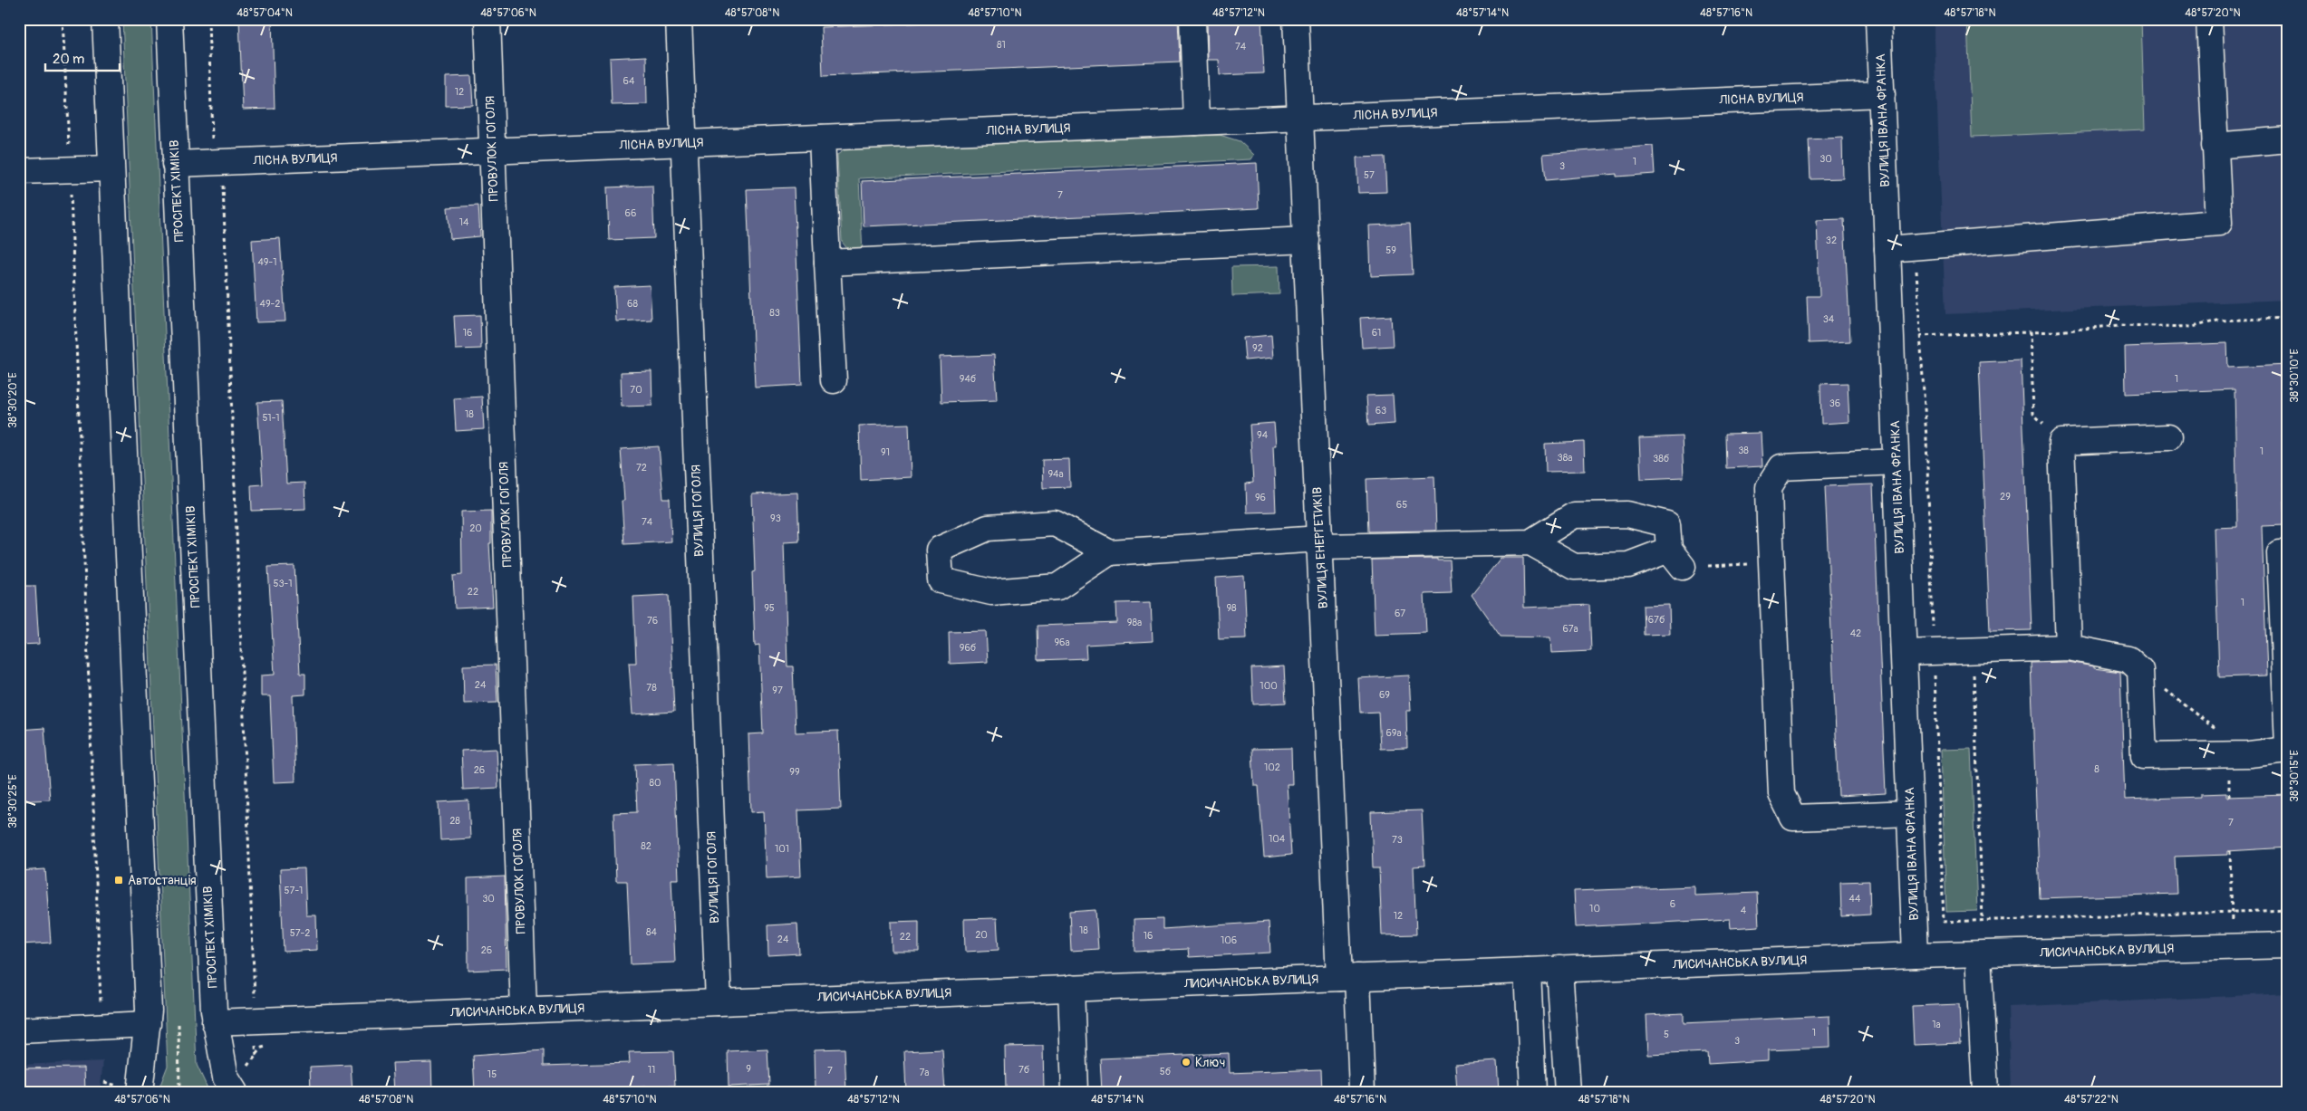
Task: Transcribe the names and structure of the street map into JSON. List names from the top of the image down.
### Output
{
  "streets": {
    "street": [
      "ЛІСНА ВУЛИЦЯ",
      "ВУЛИЦЯ ІВАНА ФРАНКА",
      "ПРОВУЛОК ГОГОЛЯ",
      "ПРОСПЕКТ ХІМІКІВ",
      "ВУЛИЦЯ ГОГОЛЯ",
      "ВУЛИЦЯ ЕНЕРГЕТИКІВ",
      "ЛИСИЧАНСЬКА ВУЛИЦЯ"
    ]
  },
  "crossings": [
    ["ЛІСНА ВУЛИЦЯ", "ВУЛИЦЯ ІВАНА ФРАНКА"],
    ["ЛІСНА ВУЛИЦЯ", "ПРОВУЛОК ГОГОЛЯ"],
    ["ЛІСНА ВУЛИЦЯ", "ПРОСПЕКТ ХІМІКІВ"],
    ["ЛІСНА ВУЛИЦЯ", "ВУЛИЦЯ ГОГОЛЯ"],
    ["ЛІСНА ВУЛИЦЯ", "ВУЛИЦЯ ЕНЕРГЕТИКІВ"],
    ["ВУЛИЦЯ ІВАНА ФРАНКА", "ЛИСИЧАНСЬКА ВУЛИЦЯ"],
    ["ПРОВУЛОК ГОГОЛЯ", "ЛИСИЧАНСЬКА ВУЛИЦЯ"],
    ["ПРОСПЕКТ ХІМІКІВ", "ЛИСИЧАНСЬКА ВУЛИЦЯ"],
    ["ВУЛИЦЯ ГОГОЛЯ", "ЛИСИЧАНСЬКА ВУЛИЦЯ"],
    ["ВУЛИЦЯ ЕНЕРГЕТИКІВ", "ЛИСИЧАНСЬКА ВУЛИЦЯ"]
  ],
  "places": {
    "transit": ["Автостанція"],
    "other": ["Ключ"]
  },
  "house_numbers": [
    "81",
    "74",
    "64",
    "12",
    "30",
    "1",
    "3",
    "57",
    "7",
    "66",
    "14",
    "32",
    "59",
    "49-1",
    "49-2",
    "68",
    "83",
    "34",
    "16",
    "61",
    "92",
    "94б",
    "1",
    "70",
    "36",
    "63",
    "18",
    "51-1",
    "94",
    "38",
    "1",
    "91",
    "38а",
    "38б",
    "72",
    "94а",
    "29",
    "96",
    "65",
    "93",
    "74",
    "20",
    "53-1",
    "22",
    "1",
    "95",
    "98",
    "67",
    "67б",
    "76",
    "98а",
    "67а",
    "42",
    "96а",
    "96б",
    "24",
    "100",
    "78",
    "97",
    "69",
    "69а",
    "102",
    "8",
    "26",
    "99",
    "80",
    "28",
    "7",
    "104",
    "73",
    "82",
    "101",
    "57-1",
    "30",
    "44",
    "6",
    "10",
    "4",
    "12",
    "18",
    "84",
    "57-2",
    "20",
    "16",
    "22",
    "24",
    "106",
    "26",
    "1а",
    "1",
    "5",
    "3",
    "9",
    "11",
    "7б",
    "7",
    "5б",
    "7а",
    "15"
  ],
  "scale_bar": "20 m",
  "coordinates": [
    "48°57'04\"N",
    "48°57'06\"N",
    "48°57'08\"N",
    "48°57'10\"N",
    "48°57'12\"N",
    "48°57'14\"N",
    "48°57'16\"N",
    "48°57'18\"N",
    "48°57'20\"N",
    "38°30'10\"E",
    "38°30'20\"E",
    "38°30'15\"E",
    "38°30'25\"E",
    "48°57'22\"N"
  ]
}
